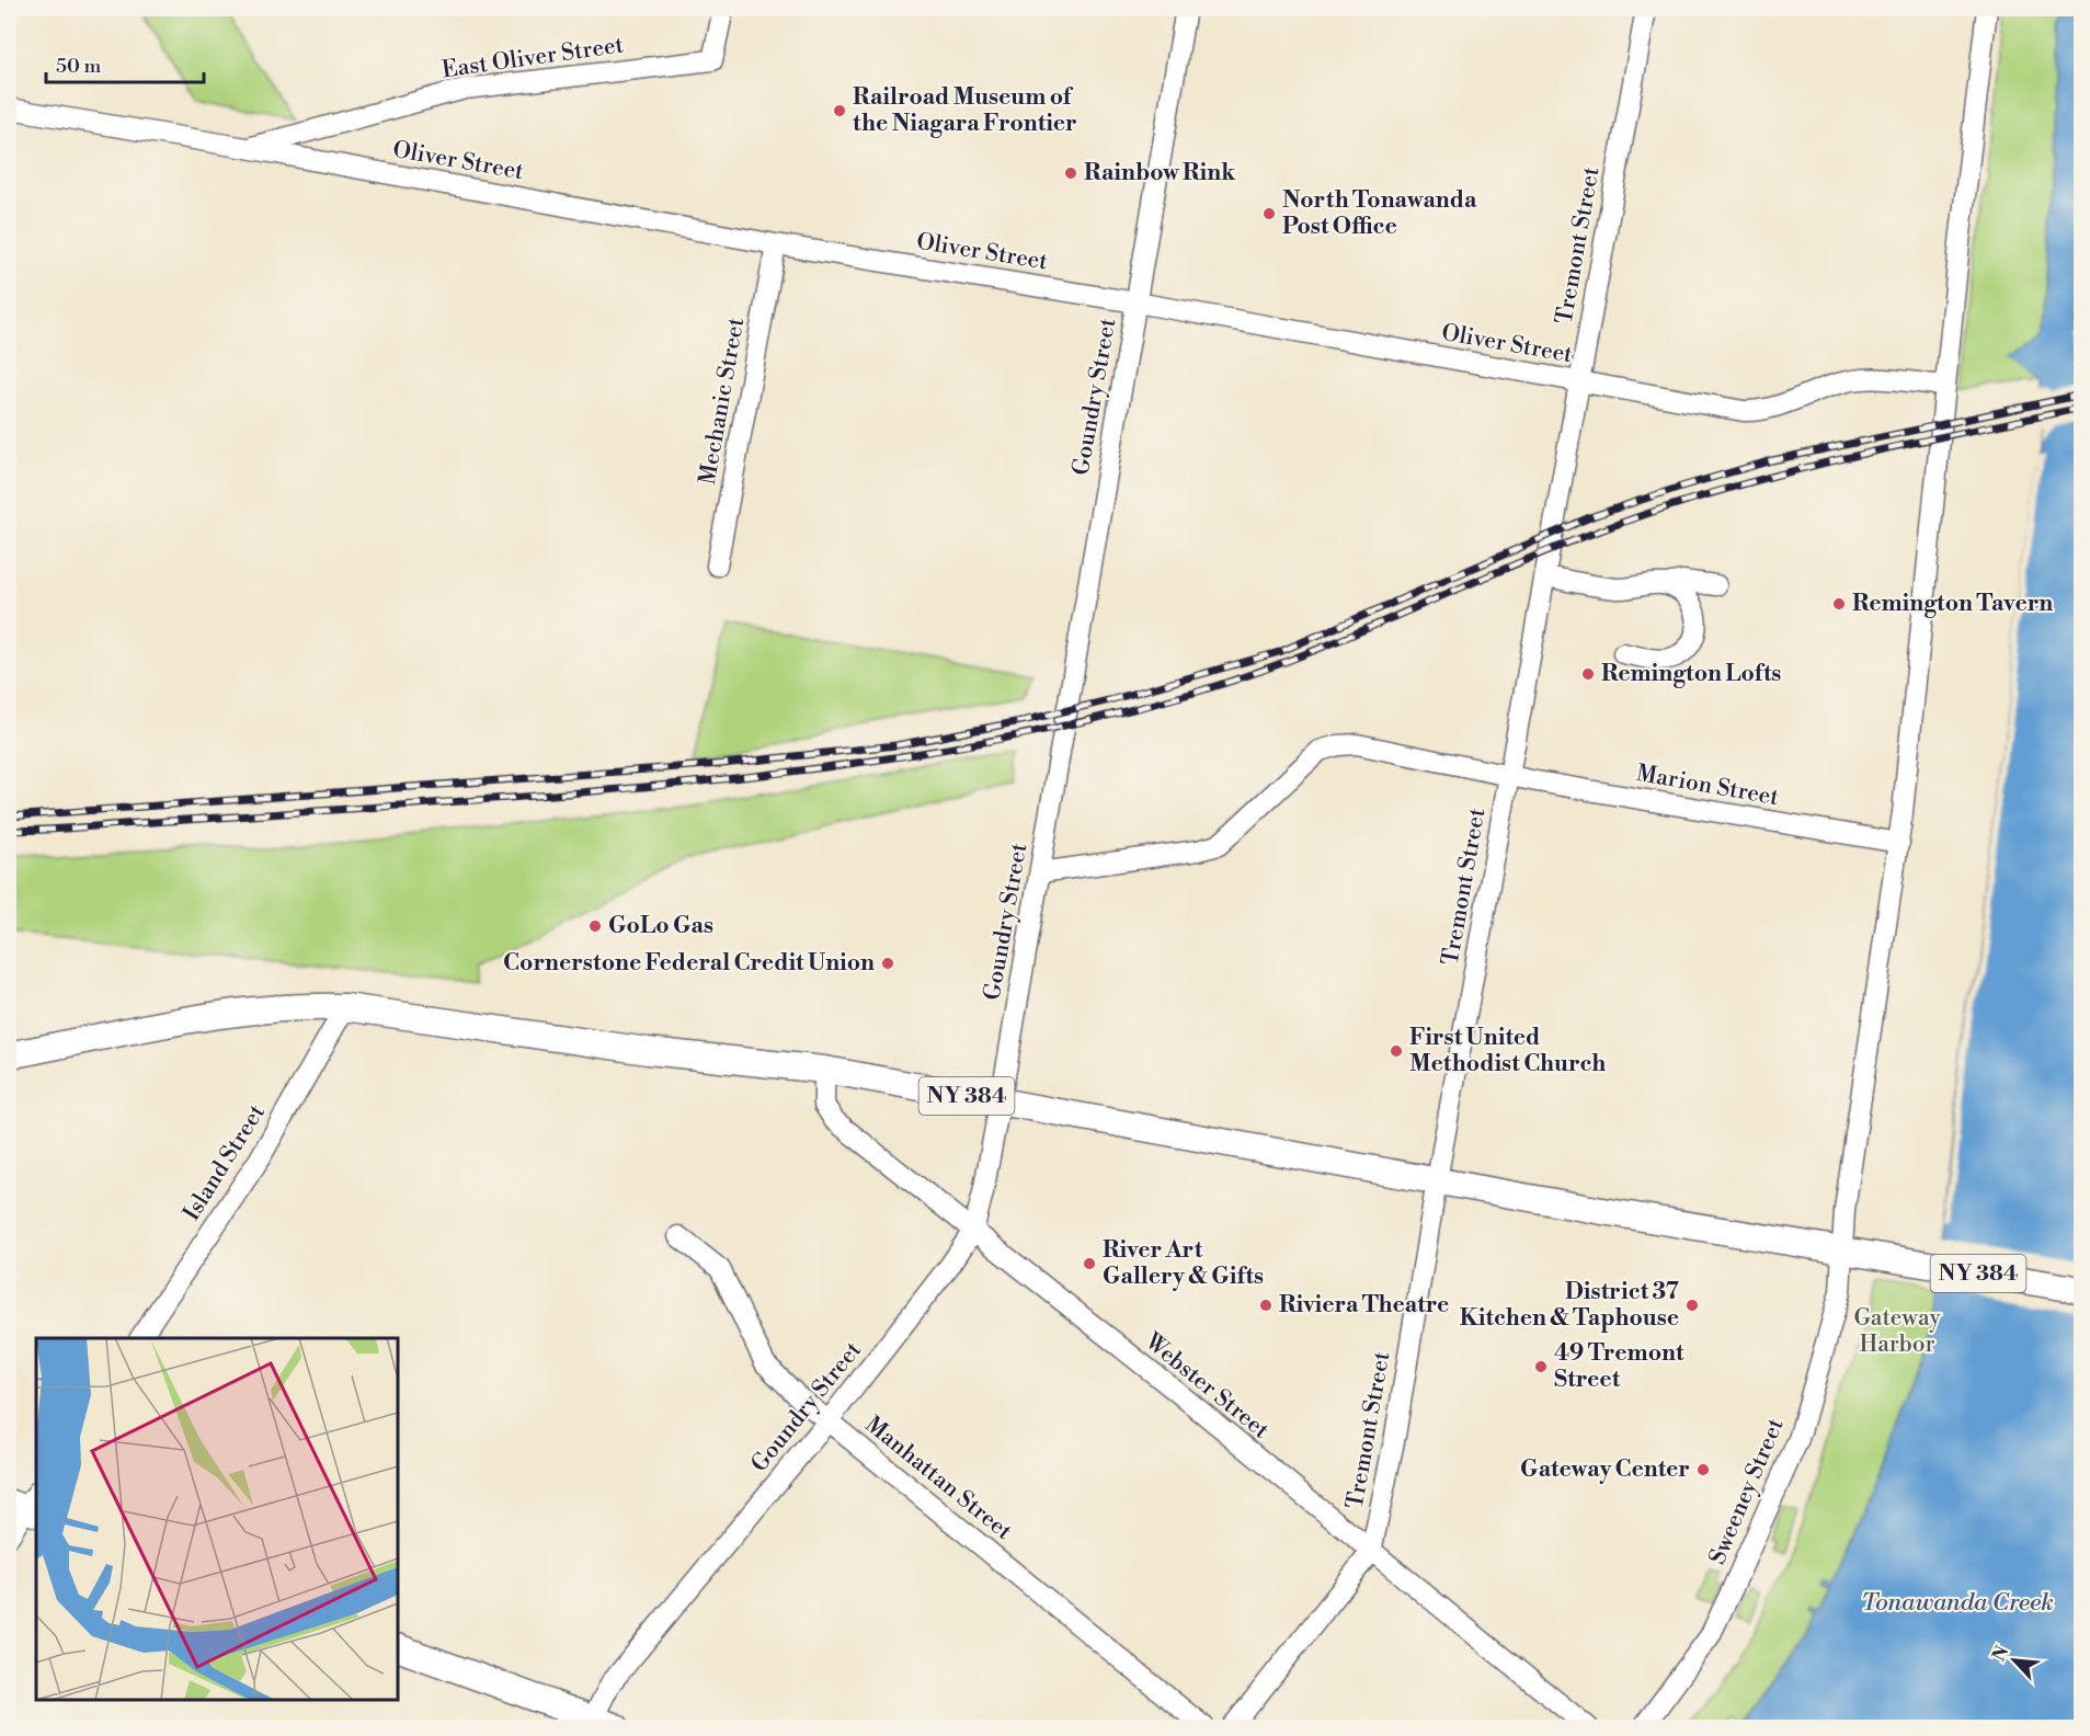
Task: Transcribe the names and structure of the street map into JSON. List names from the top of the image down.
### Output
{
  "streets": {
    "main road": ["NY 384"],
    "street": [
      "East Oliver Street",
      "Oliver Street",
      "Tremont Street",
      "Goundry Street",
      "Mechanic Street",
      "Marion Street",
      "Island Street",
      "Webster Street",
      "Manhattan Street",
      "Sweeney Street"
    ]
  },
  "crossings": [
    ["East Oliver Street", "Oliver Street"],
    ["Oliver Street", "Tremont Street"],
    ["Oliver Street", "Goundry Street"],
    ["Oliver Street", "Mechanic Street"],
    ["Oliver Street", "Sweeney Street"],
    ["Tremont Street", "Marion Street"],
    ["Tremont Street", "NY 384"],
    ["Tremont Street", "Webster Street"],
    ["Goundry Street", "Marion Street"],
    ["Goundry Street", "NY 384"],
    ["Goundry Street", "Webster Street"],
    ["Goundry Street", "Manhattan Street"],
    ["Marion Street", "Sweeney Street"],
    ["NY 384", "Island Street"],
    ["NY 384", "Webster Street"],
    ["NY 384", "Sweeney Street"]
  ],
  "water": ["Tonawanda Creek"],
  "parks": ["Gateway Harbor"],
  "places": [
    "Railroad Museum of the Niagara Frontier",
    "Rainbow Rink",
    "North Tonawanda Post Office",
    "Remington Tavern",
    "Remington Lofts",
    "GoLo Gas",
    "Cornerstone Federal Credit Union",
    "First United Methodist Church",
    "River Art Gallery & Gifts",
    "Riviera Theatre",
    "District 37 Kitchen & Taphouse",
    "49 Tremont Street",
    "Gateway Center"
  ],
  "scale_bar": "50 m",
  "north": "top left"
}
